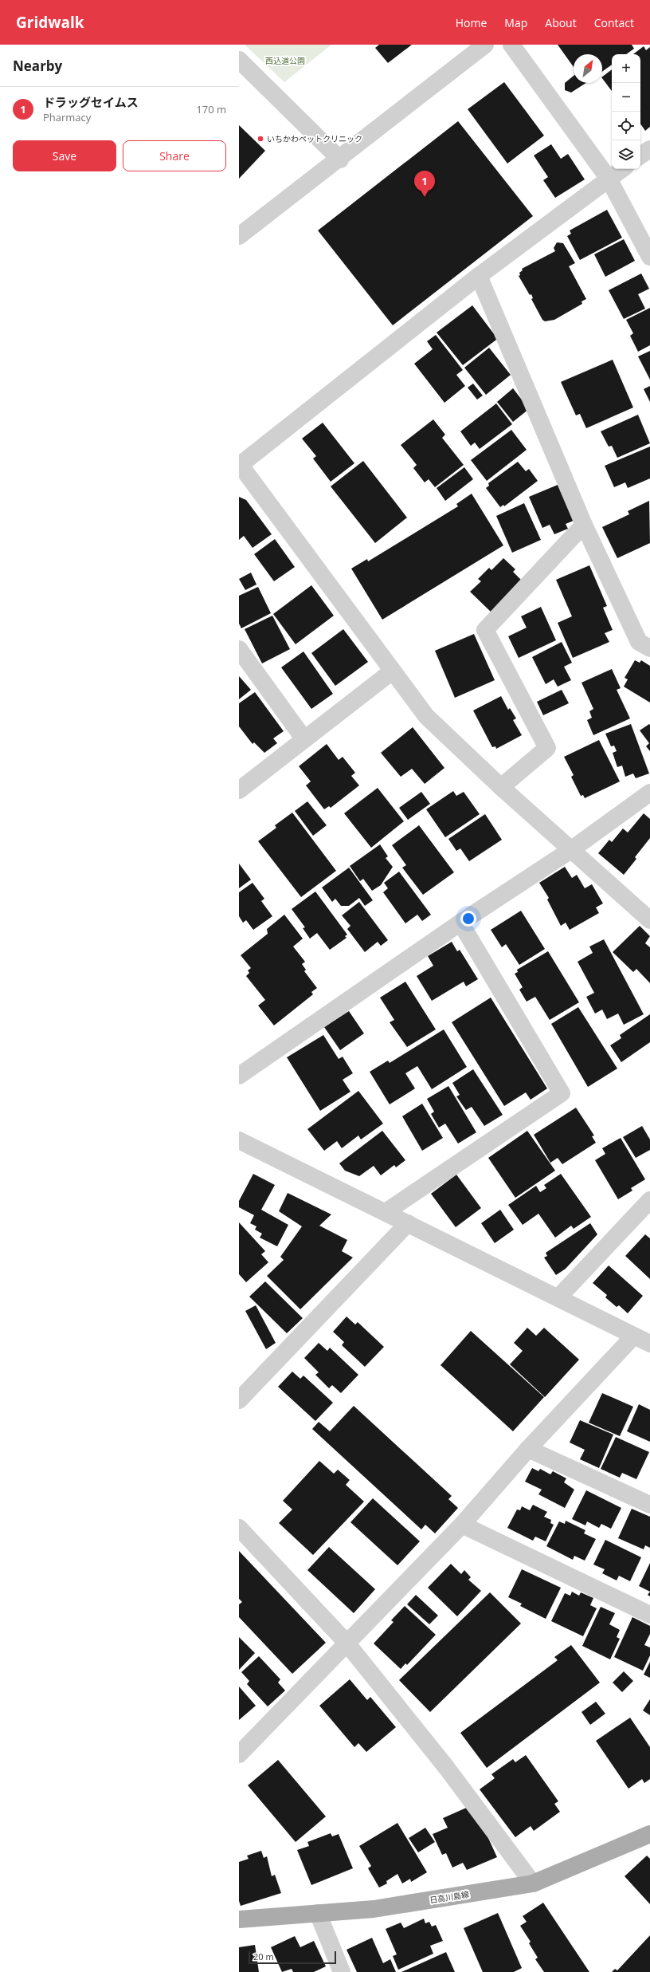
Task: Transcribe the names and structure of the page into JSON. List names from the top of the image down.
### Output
{
  "streets": {
    "main road": ["日高川島線"]
  },
  "parks": ["西込道公園"],
  "places": ["いちかわペットクリニック"],
  "scale_bar": "20 m",
  "north": "top right",
  "page": {
    "header": "Gridwalk",
    "nav": [
      "Home",
      "Map",
      "About",
      "Contact"
    ],
    "heading": "Nearby",
    "map_buttons": ["+", "−"],
    "list": [
      {
        "mark": "1",
        "name": "ドラッグセイムス",
        "note": "Pharmacy",
        "value": "170 m"
      }
    ],
    "buttons": ["Save", "Share"],
    "pins": "1",
    "scale": "20 m"
  }
}
